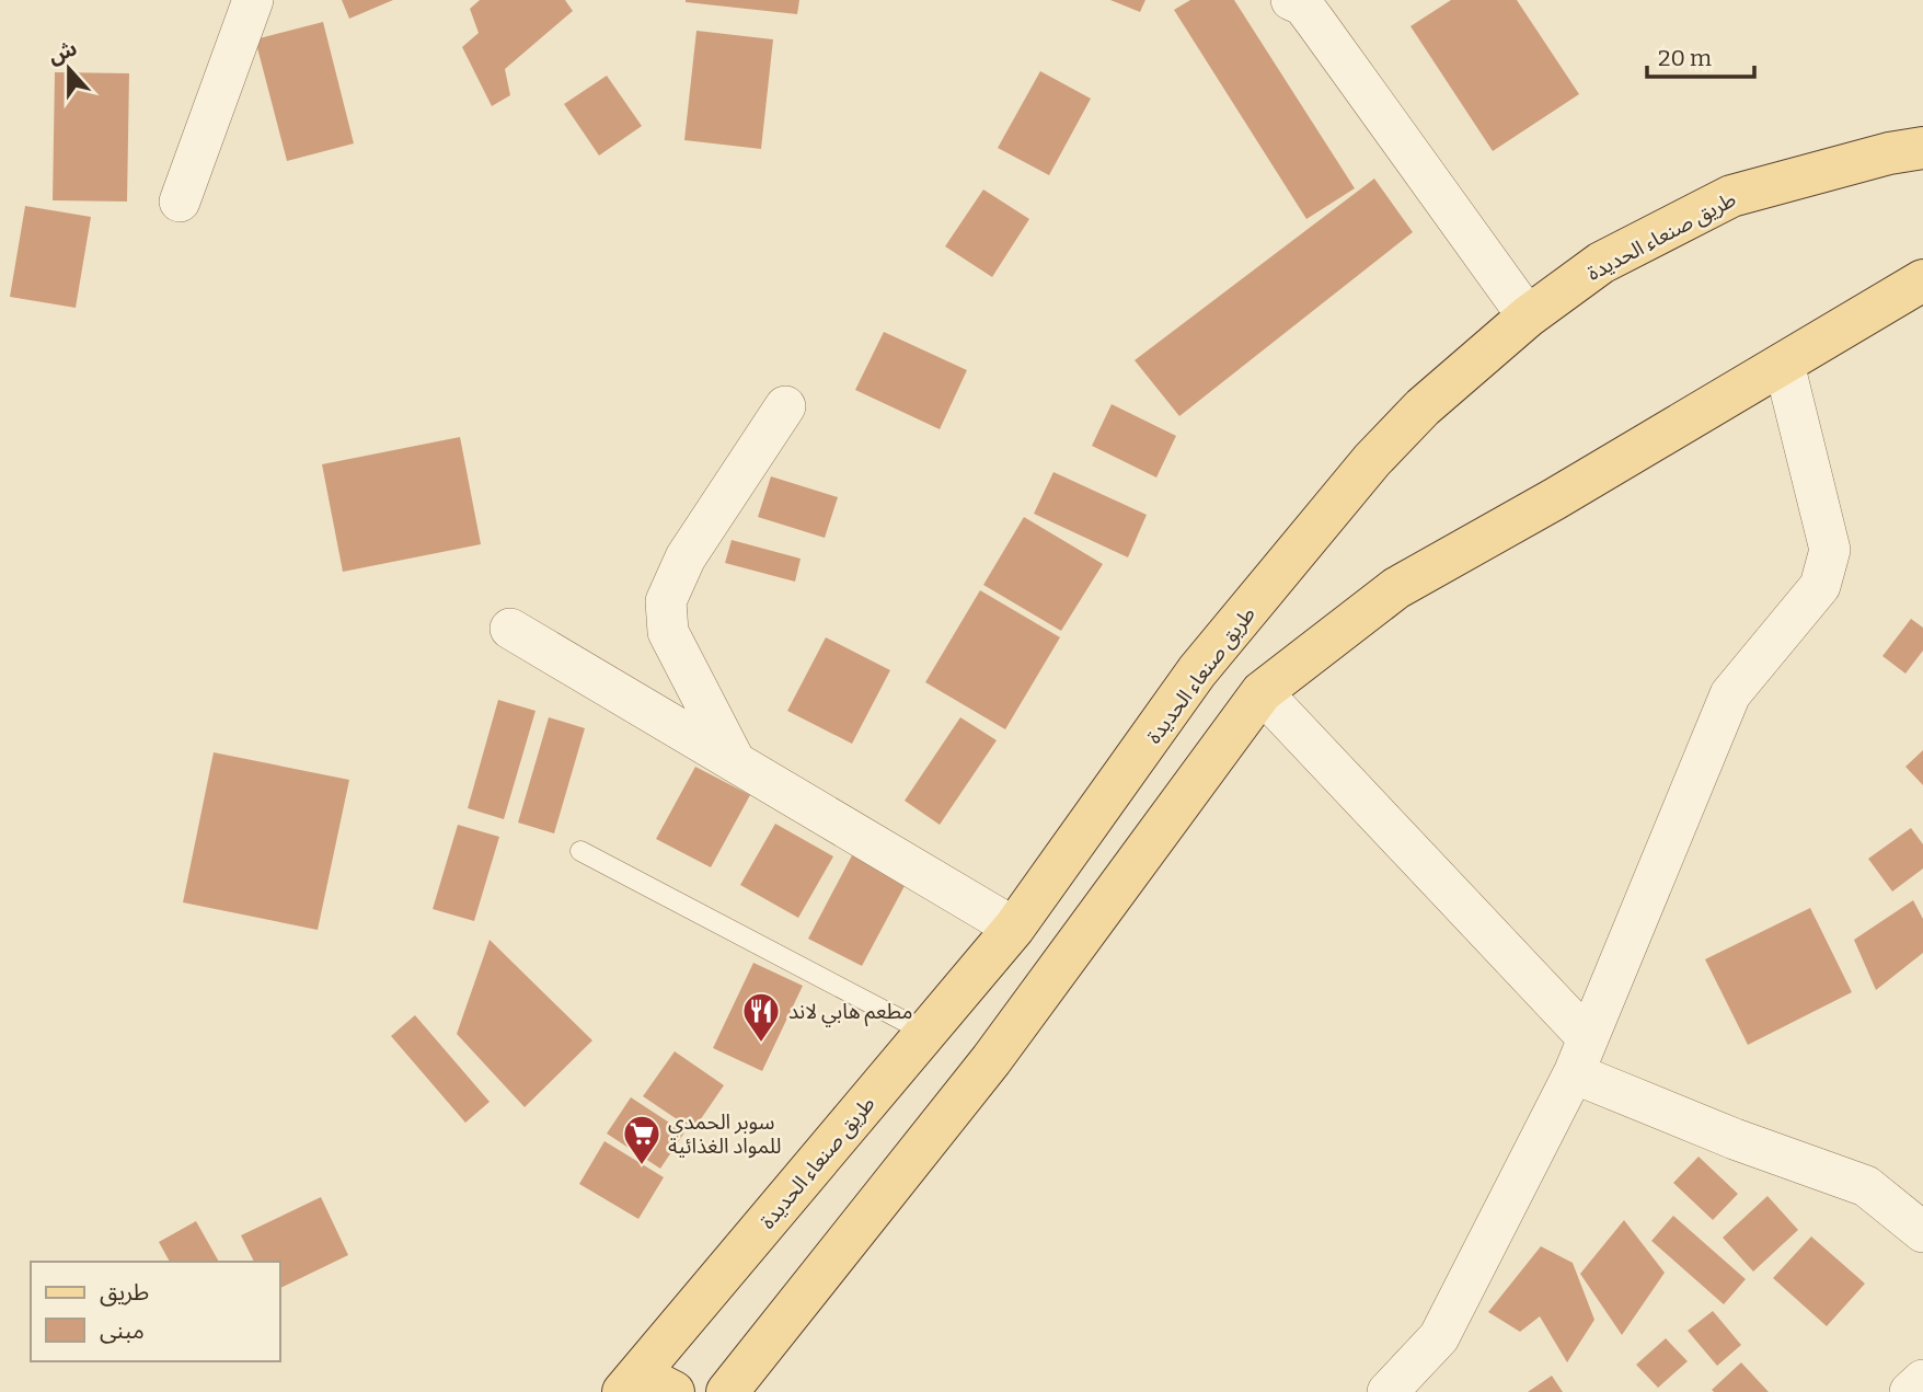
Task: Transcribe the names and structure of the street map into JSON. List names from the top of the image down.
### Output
{
  "streets": {
    "main road": ["طريق صنعاء الحديدة"]
  },
  "places": {
    "restaurant": ["مطعم هابي لاند"],
    "supermarket": ["سوبر الحمدي للمواد الغذائية"]
  },
  "legend": ["طريق", "مبنى"],
  "scale_bar": "20 m",
  "north": "top"
}
